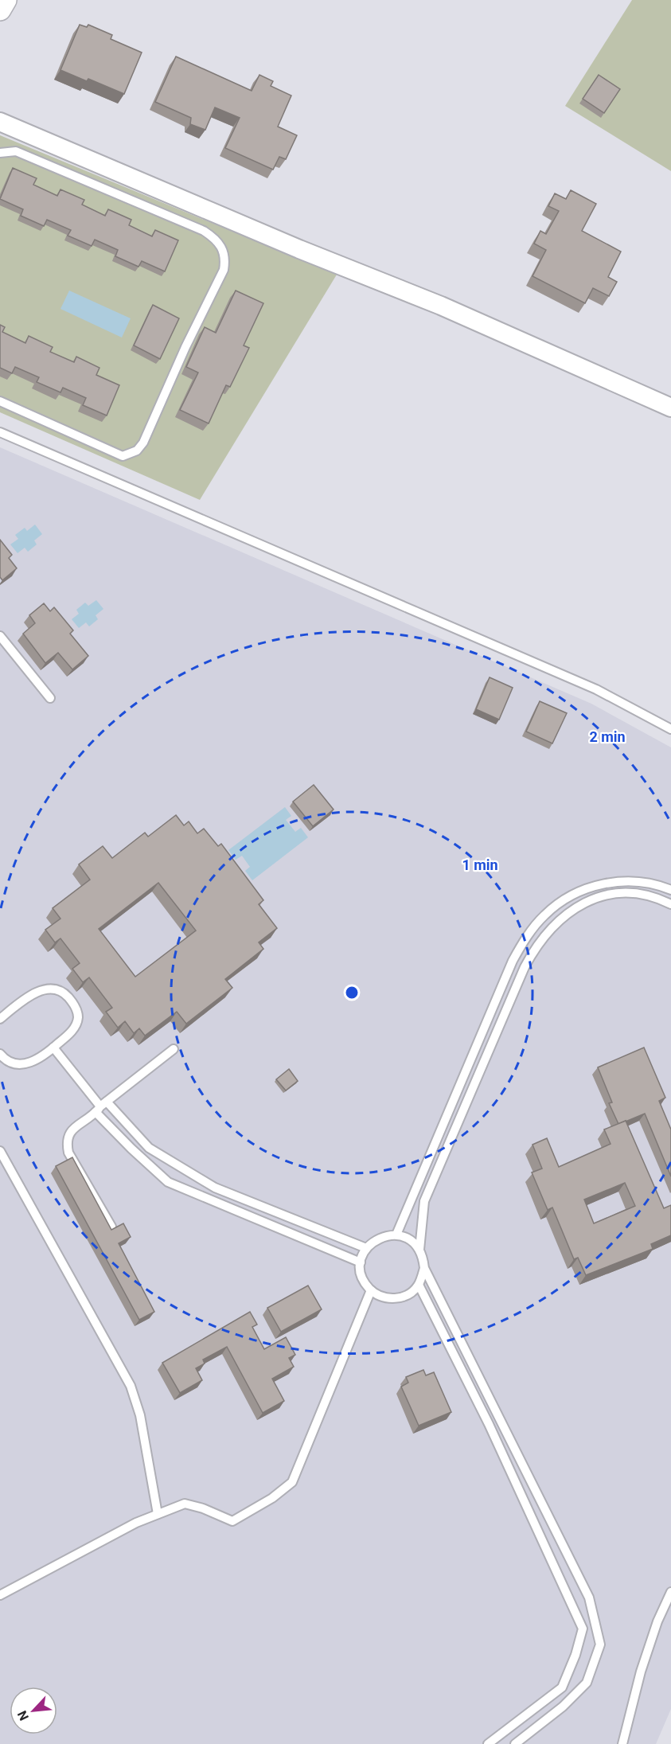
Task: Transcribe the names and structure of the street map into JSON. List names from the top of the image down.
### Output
{
  "north": "bottom left",
  "rings": ["2 min", "1 min"]
}
